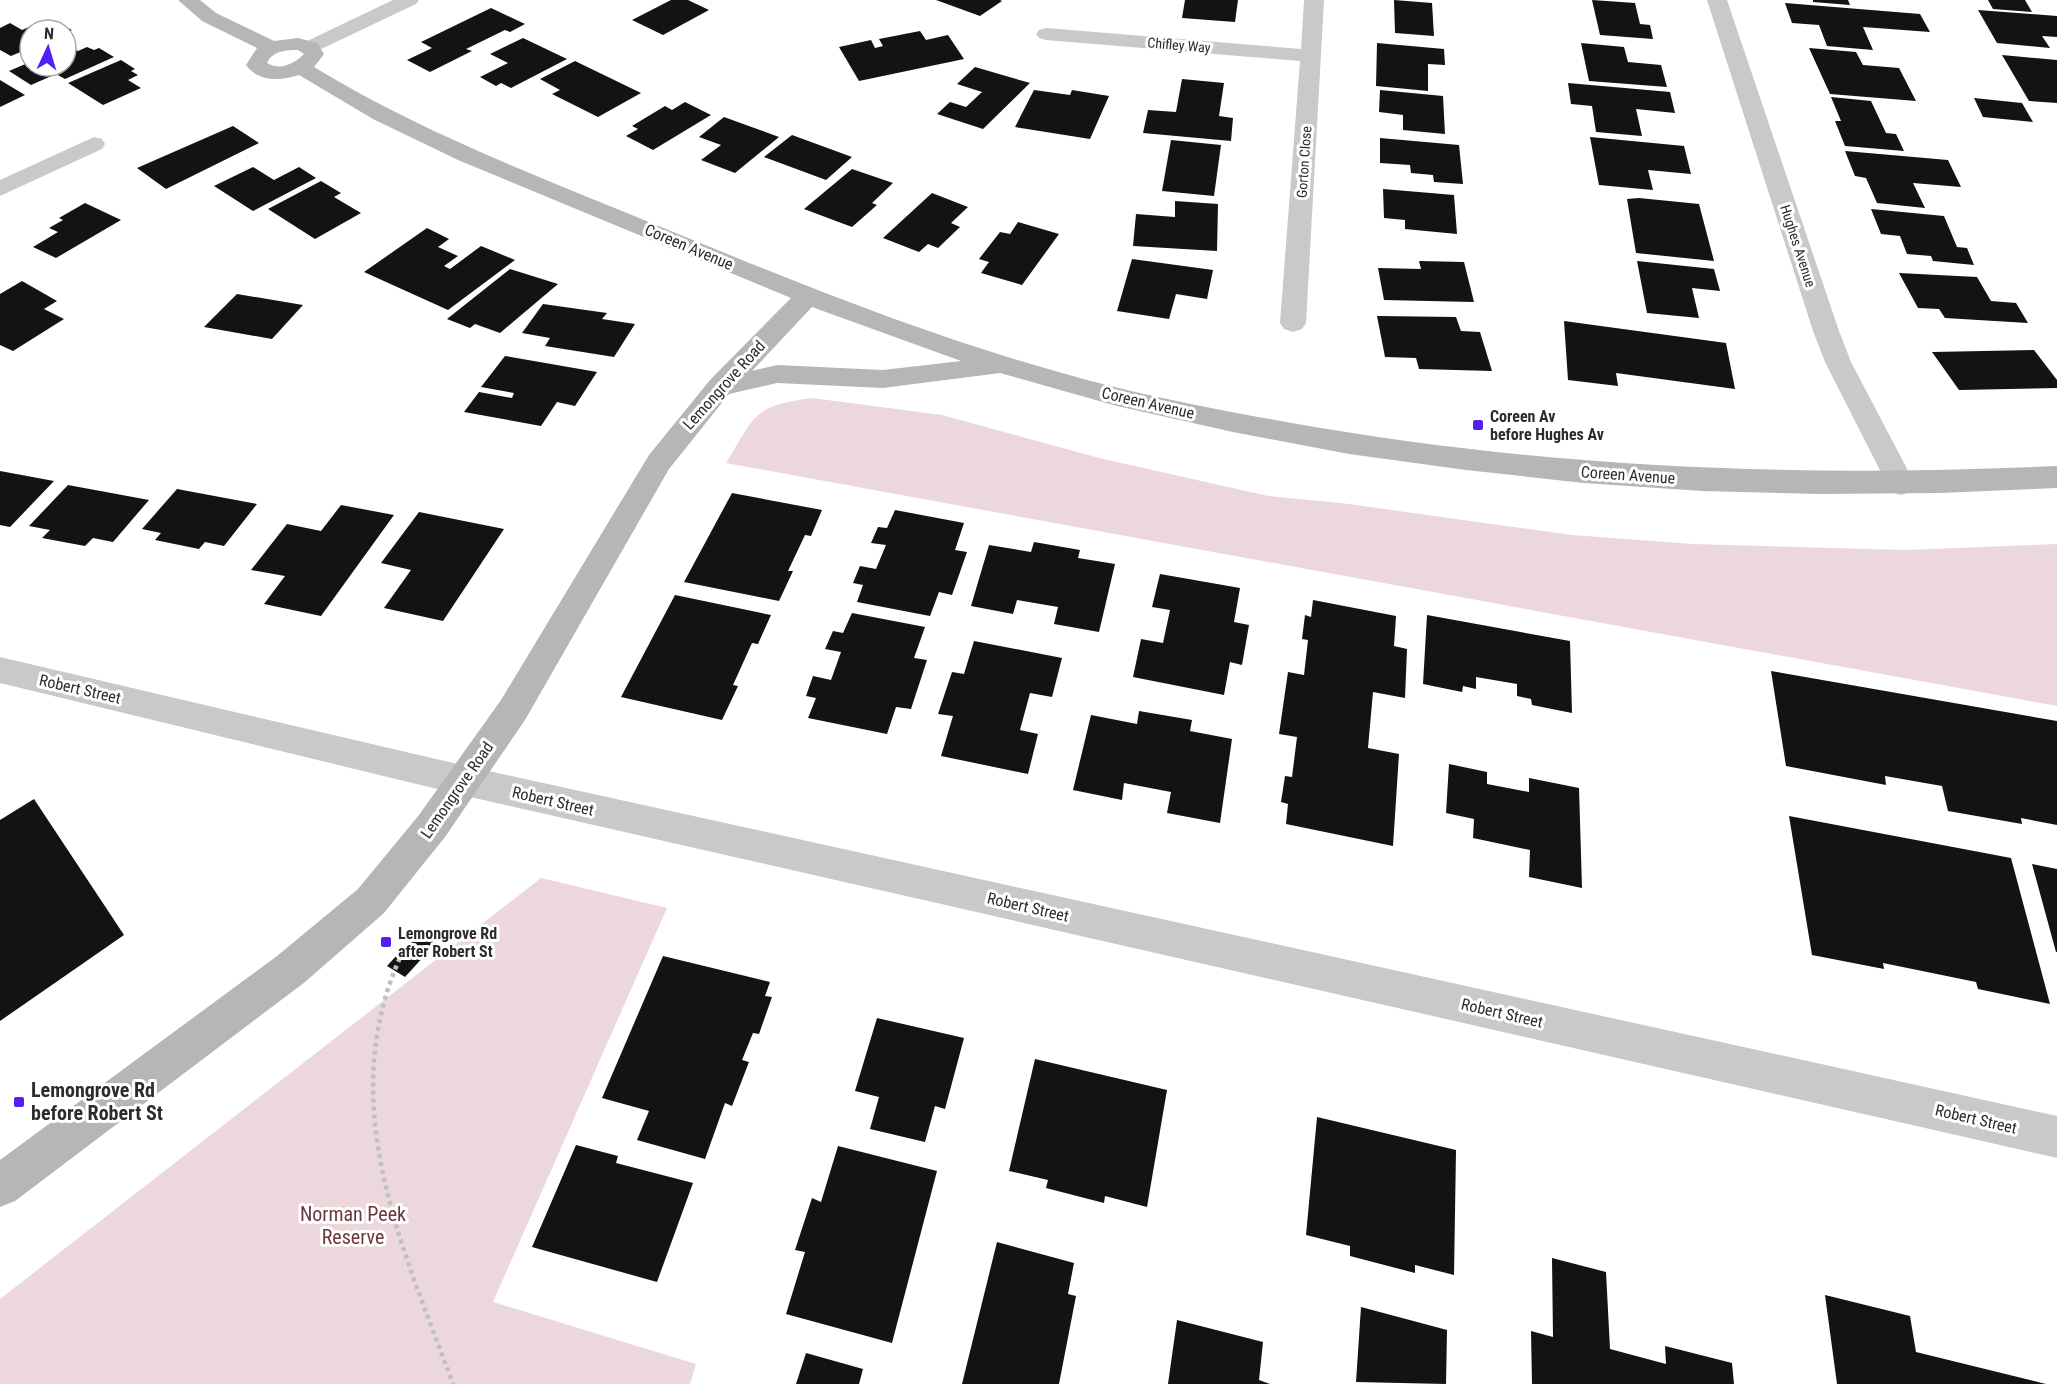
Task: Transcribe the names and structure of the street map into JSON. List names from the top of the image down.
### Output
{
  "streets": {
    "street": [
      "Chifley Way",
      "Gorton Close",
      "Hughes Avenue",
      "Coreen Avenue",
      "Lemongrove Road",
      "Robert Street"
    ]
  },
  "crossings": [
    ["Chifley Way", "Gorton Close"],
    ["Hughes Avenue", "Coreen Avenue"],
    ["Coreen Avenue", "Lemongrove Road"],
    ["Lemongrove Road", "Robert Street"]
  ],
  "parks": ["Norman Peek Reserve"],
  "places": {
    "transit": ["Coreen Av before Hughes Av", "Lemongrove Rd after Robert St", "Lemongrove Rd before Robert St"]
  },
  "north": "top"
}
